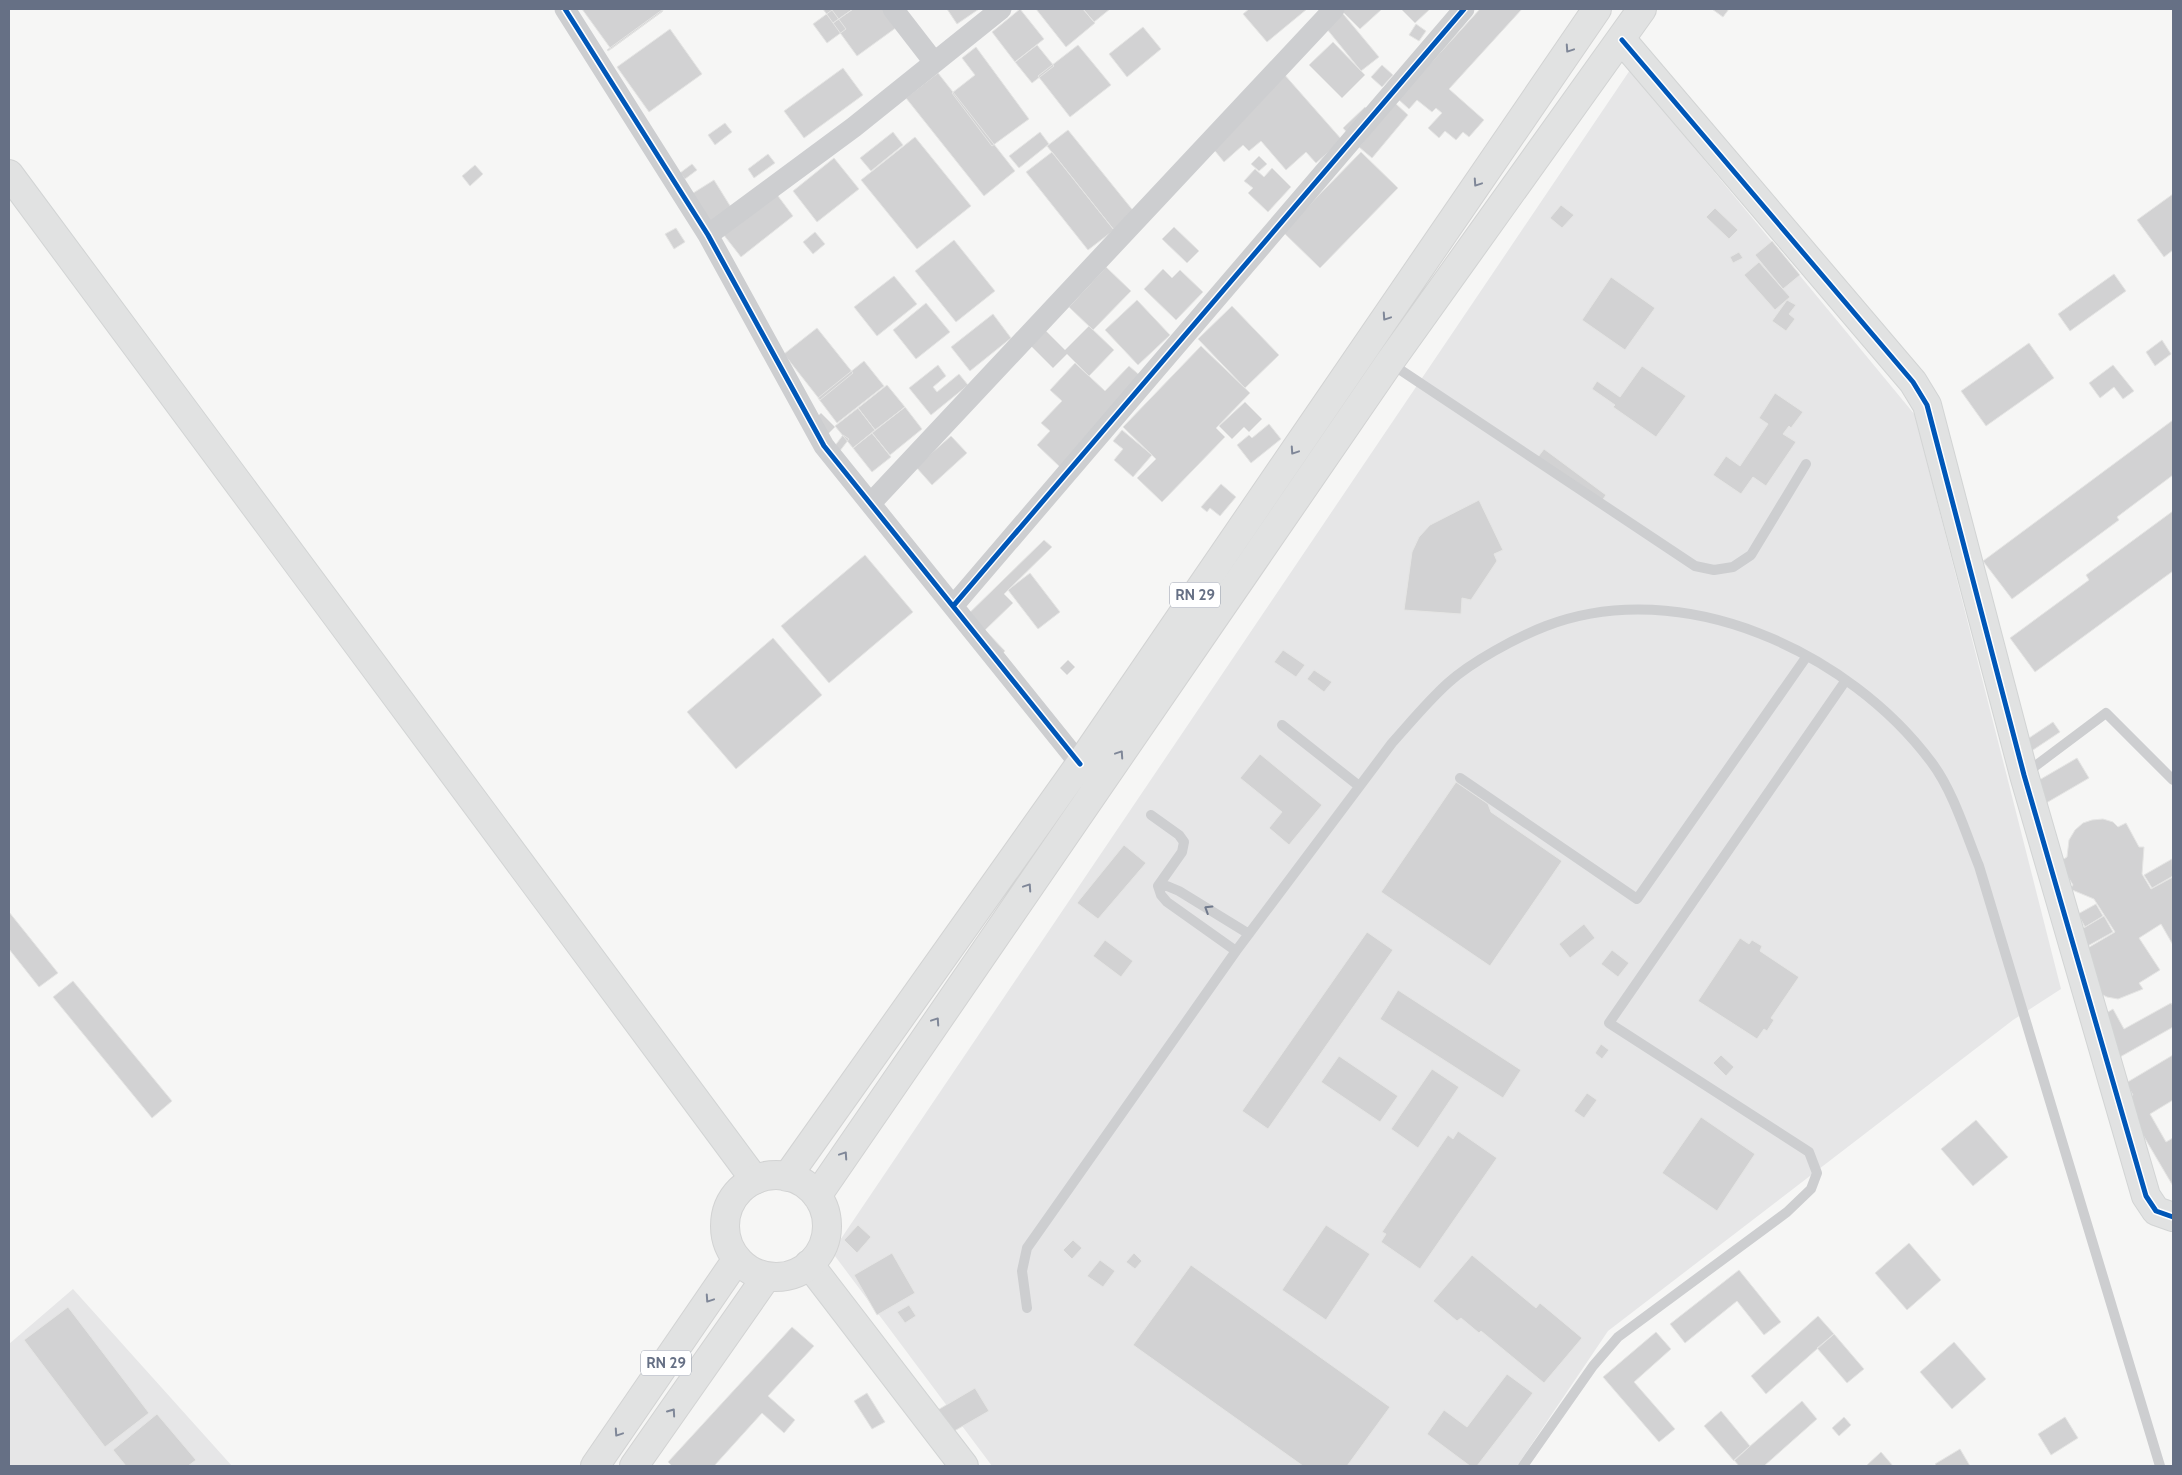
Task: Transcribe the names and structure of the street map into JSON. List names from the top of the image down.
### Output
{
  "streets": {
    "main road": ["RN 29"]
  }
}
